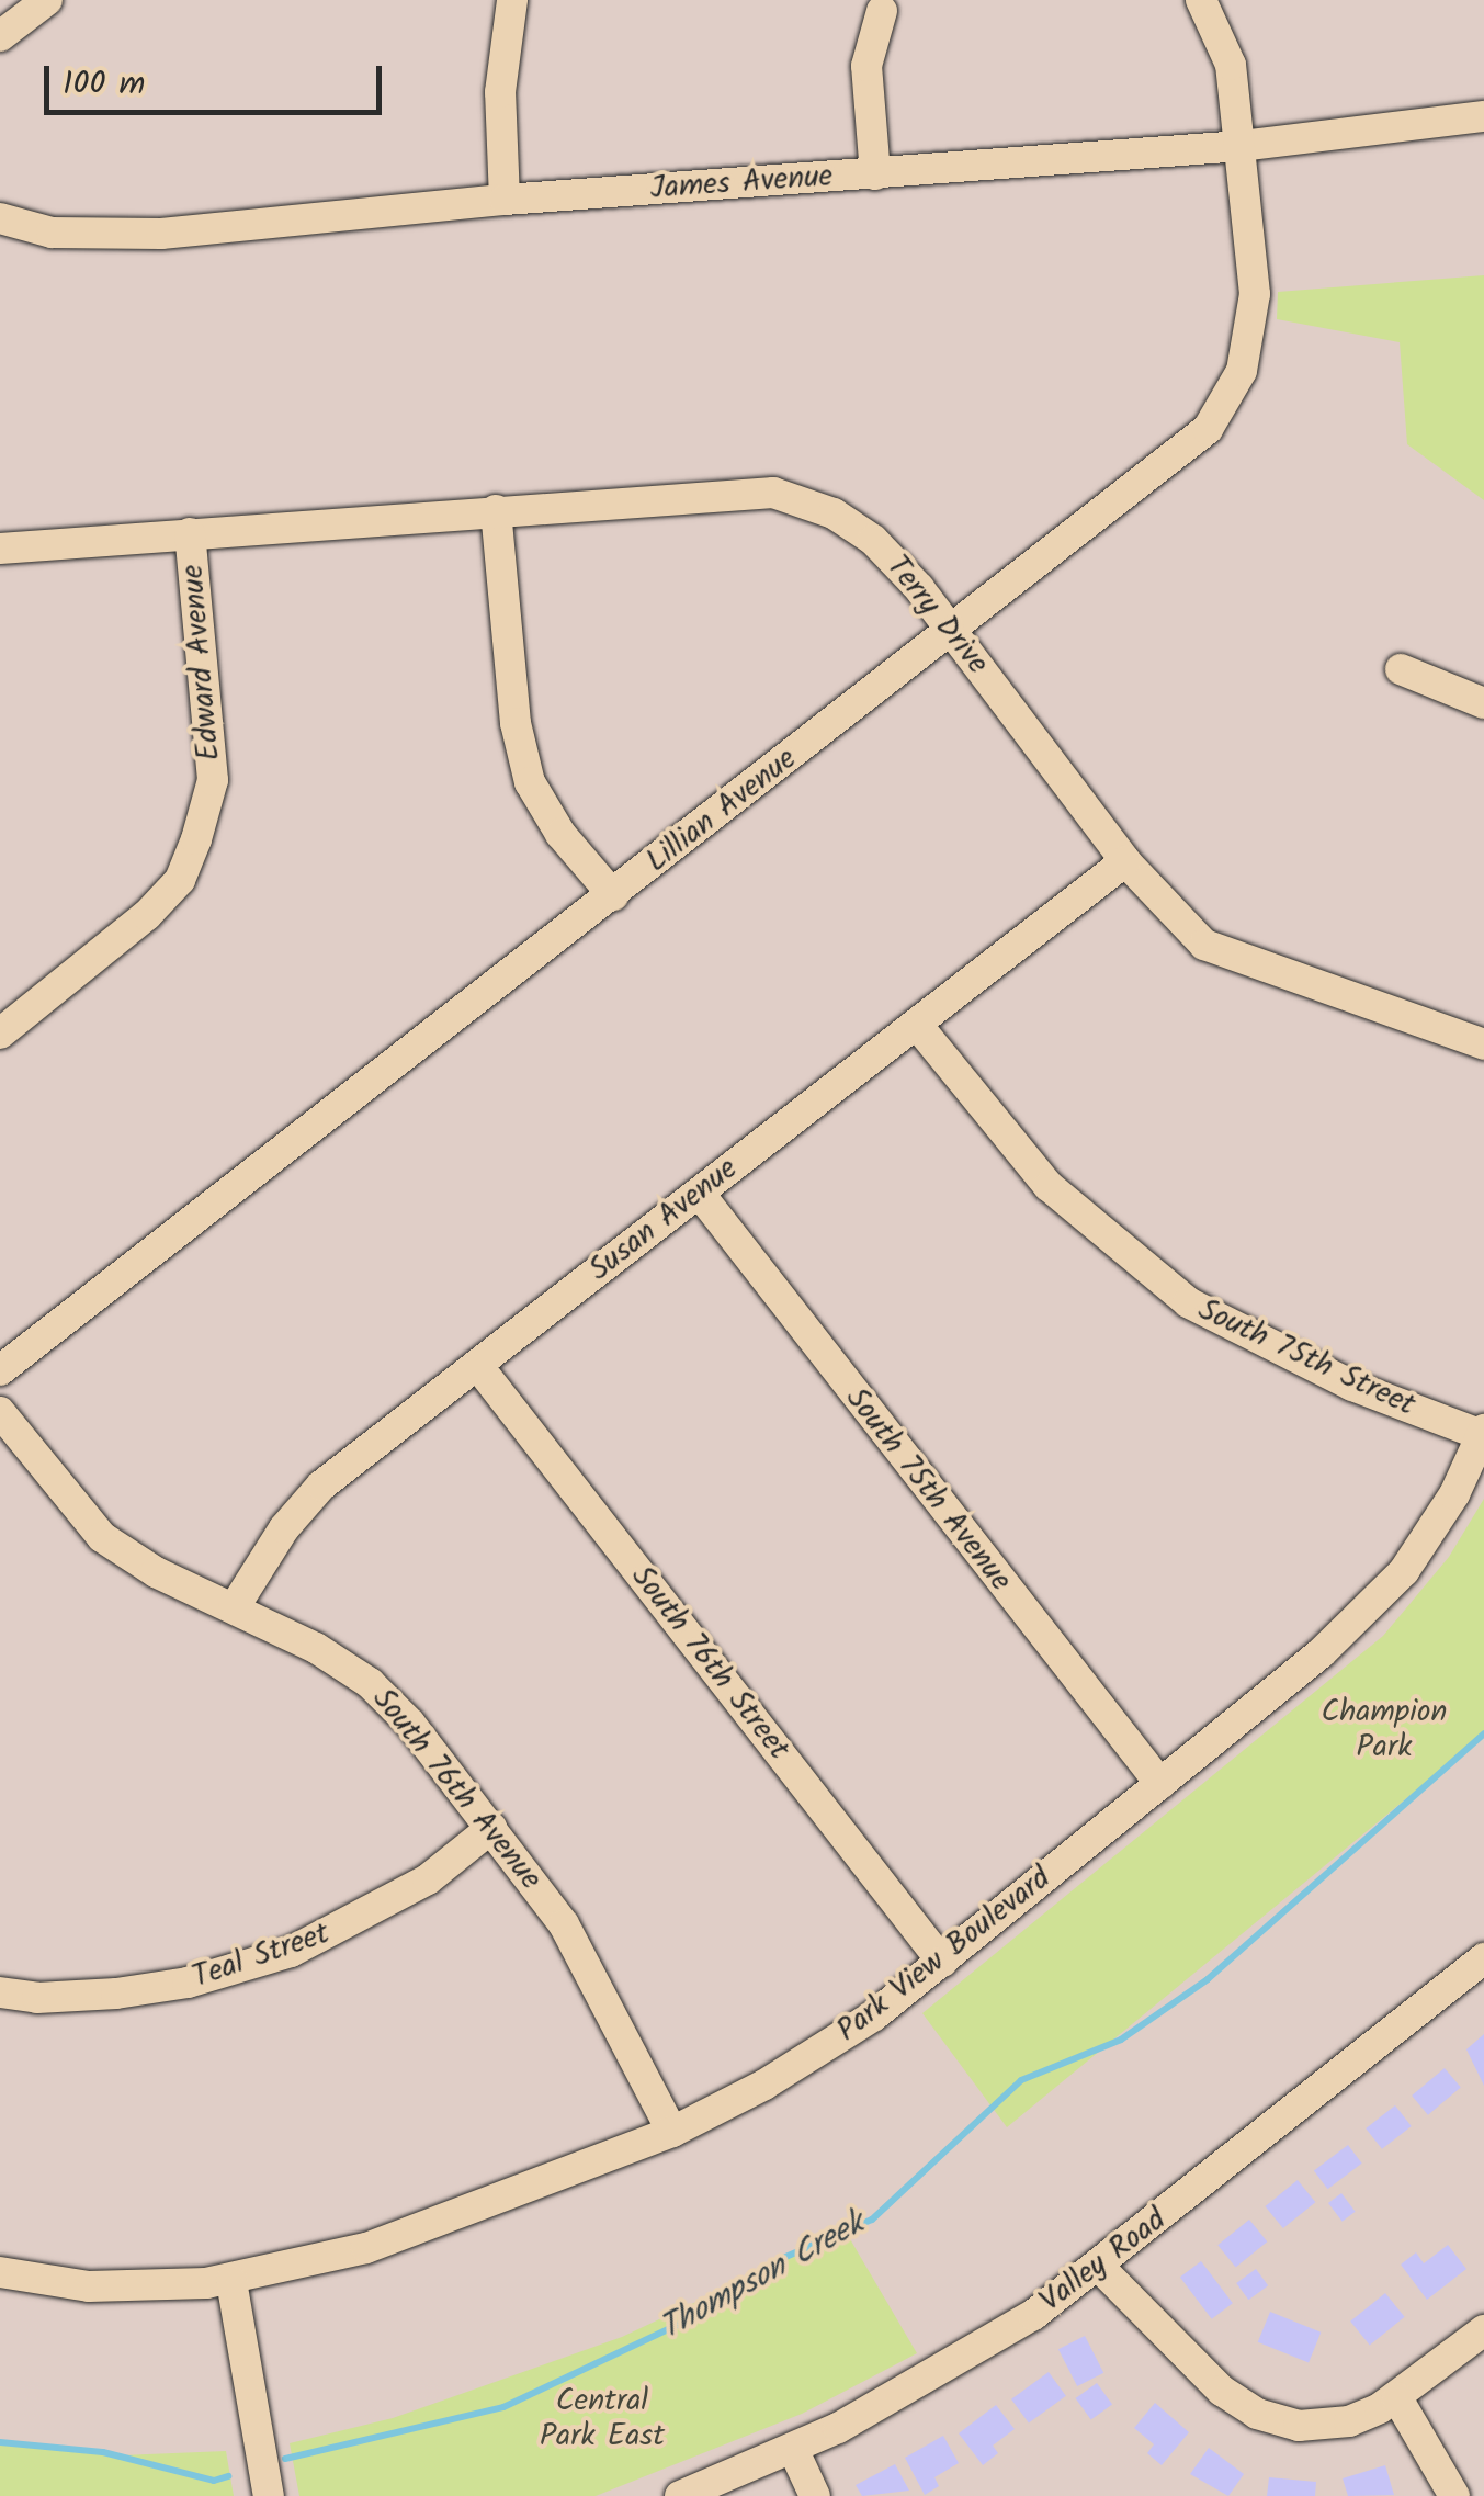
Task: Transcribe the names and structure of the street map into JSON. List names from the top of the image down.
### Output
{
  "streets": {
    "street": [
      "James Avenue",
      "Terry Drive",
      "Edward Avenue",
      "Lillian Avenue",
      "Susan Avenue",
      "South 75th Street",
      "South 75th Avenue",
      "South 76th Street",
      "South 76th Avenue",
      "Park View Boulevard",
      "Teal Street",
      "Valley Road"
    ]
  },
  "crossings": [
    ["James Avenue", "Lillian Avenue"],
    ["Terry Drive", "Edward Avenue"],
    ["Terry Drive", "Lillian Avenue"],
    ["Terry Drive", "Susan Avenue"],
    ["Susan Avenue", "South 75th Street"],
    ["Susan Avenue", "South 75th Avenue"],
    ["Susan Avenue", "South 76th Street"],
    ["Susan Avenue", "South 76th Avenue"],
    ["South 75th Street", "Park View Boulevard"],
    ["South 75th Avenue", "Park View Boulevard"],
    ["South 76th Street", "Park View Boulevard"],
    ["South 76th Avenue", "Park View Boulevard"],
    ["South 76th Avenue", "Teal Street"]
  ],
  "water": ["Thompson Creek"],
  "parks": ["Champion Park", "Central Park East"],
  "scale_bar": "100 m"
}
